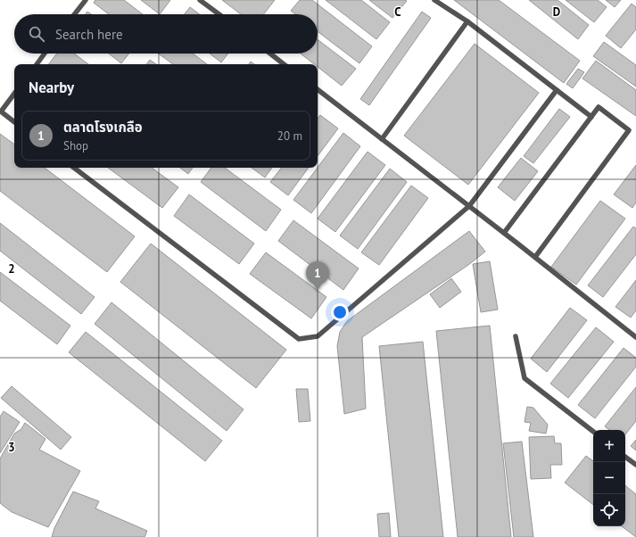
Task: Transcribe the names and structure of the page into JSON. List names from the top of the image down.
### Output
{
  "page": {
    "search": "Search here",
    "heading": "Nearby",
    "list": [
      {
        "mark": "1",
        "name": "ตลาดโรงเกลือ",
        "note": "Shop",
        "value": "20 m"
      }
    ],
    "pins": "1",
    "map_buttons": ["+", "−"]
  },
  "grid": {
    "columns": ["C", "D"],
    "rows": ["2", "3"]
  }
}
